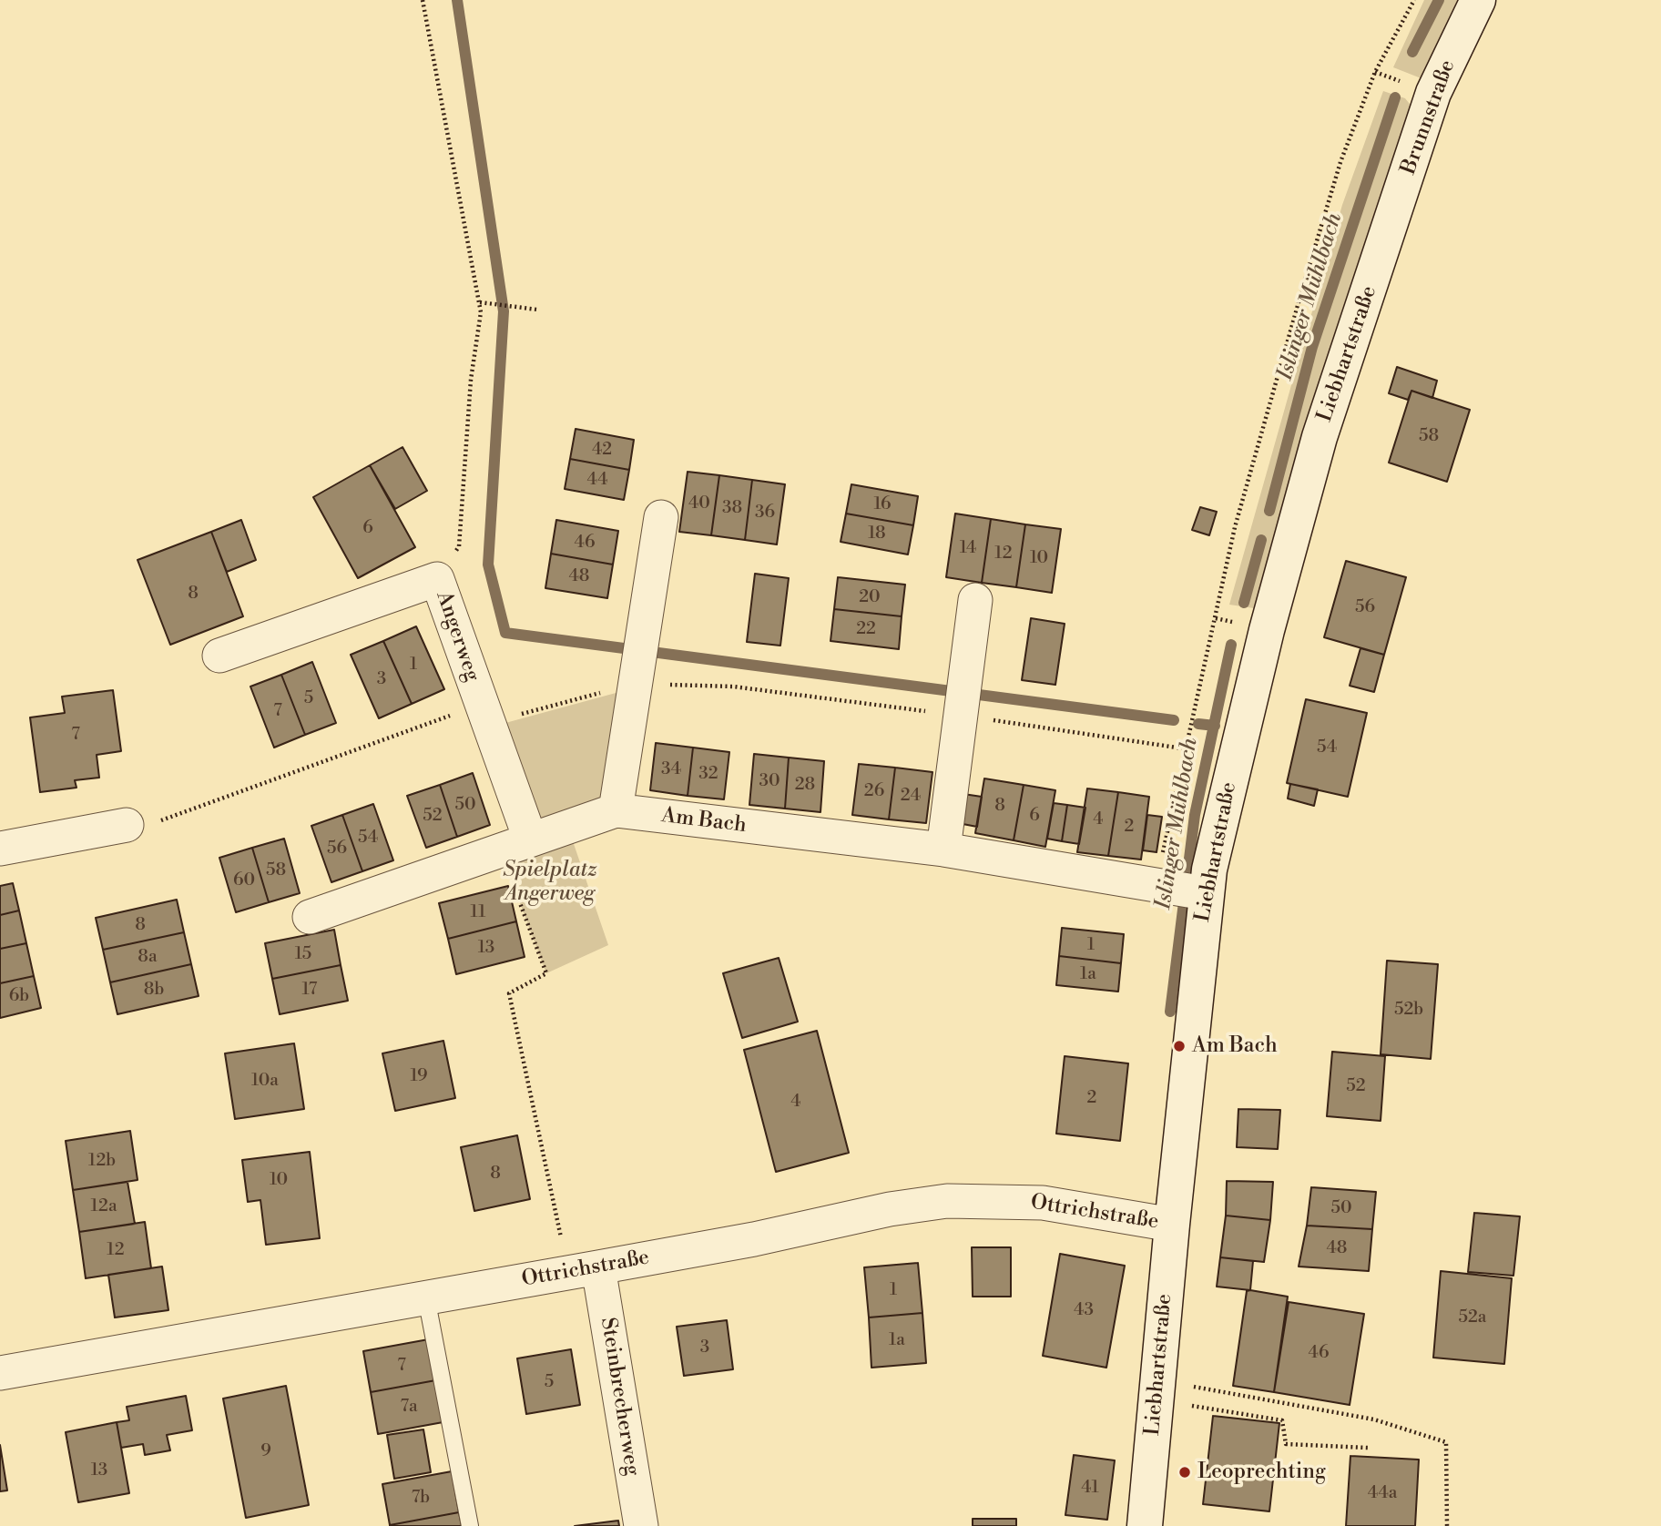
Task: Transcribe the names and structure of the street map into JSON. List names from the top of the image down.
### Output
{
  "streets": {
    "street": [
      "Brunnstraße",
      "Liebhartstraße",
      "Angerweg",
      "Am Bach",
      "Ottrichstraße",
      "Steinbrecherweg"
    ]
  },
  "crossings": [
    ["Brunnstraße", "Liebhartstraße"],
    ["Liebhartstraße", "Am Bach"],
    ["Liebhartstraße", "Ottrichstraße"],
    ["Angerweg", "Am Bach"],
    ["Ottrichstraße", "Steinbrecherweg"]
  ],
  "water": ["Islinger Mühlbach"],
  "parks": ["Spielplatz Angerweg"],
  "places": ["Am Bach", "Leoprechting"],
  "house_numbers": [
    "58",
    "42",
    "44",
    "40",
    "16",
    "38",
    "36",
    "6",
    "18",
    "46",
    "14",
    "12",
    "10",
    "48",
    "8",
    "20",
    "56",
    "22",
    "1",
    "3",
    "5",
    "7",
    "7",
    "54",
    "34",
    "32",
    "30",
    "28",
    "26",
    "24",
    "50",
    "8",
    "52",
    "6",
    "4",
    "2",
    "54",
    "56",
    "58",
    "60",
    "11",
    "8",
    "1",
    "13",
    "15",
    "8a",
    "1a",
    "8b",
    "17",
    "6b",
    "52b",
    "19",
    "10a",
    "52",
    "2",
    "4",
    "12b",
    "8",
    "10",
    "12a",
    "50",
    "48",
    "12",
    "1",
    "43",
    "52a",
    "1a",
    "3",
    "46",
    "7",
    "5",
    "7a",
    "9",
    "13",
    "41",
    "44a",
    "7b"
  ]
}
